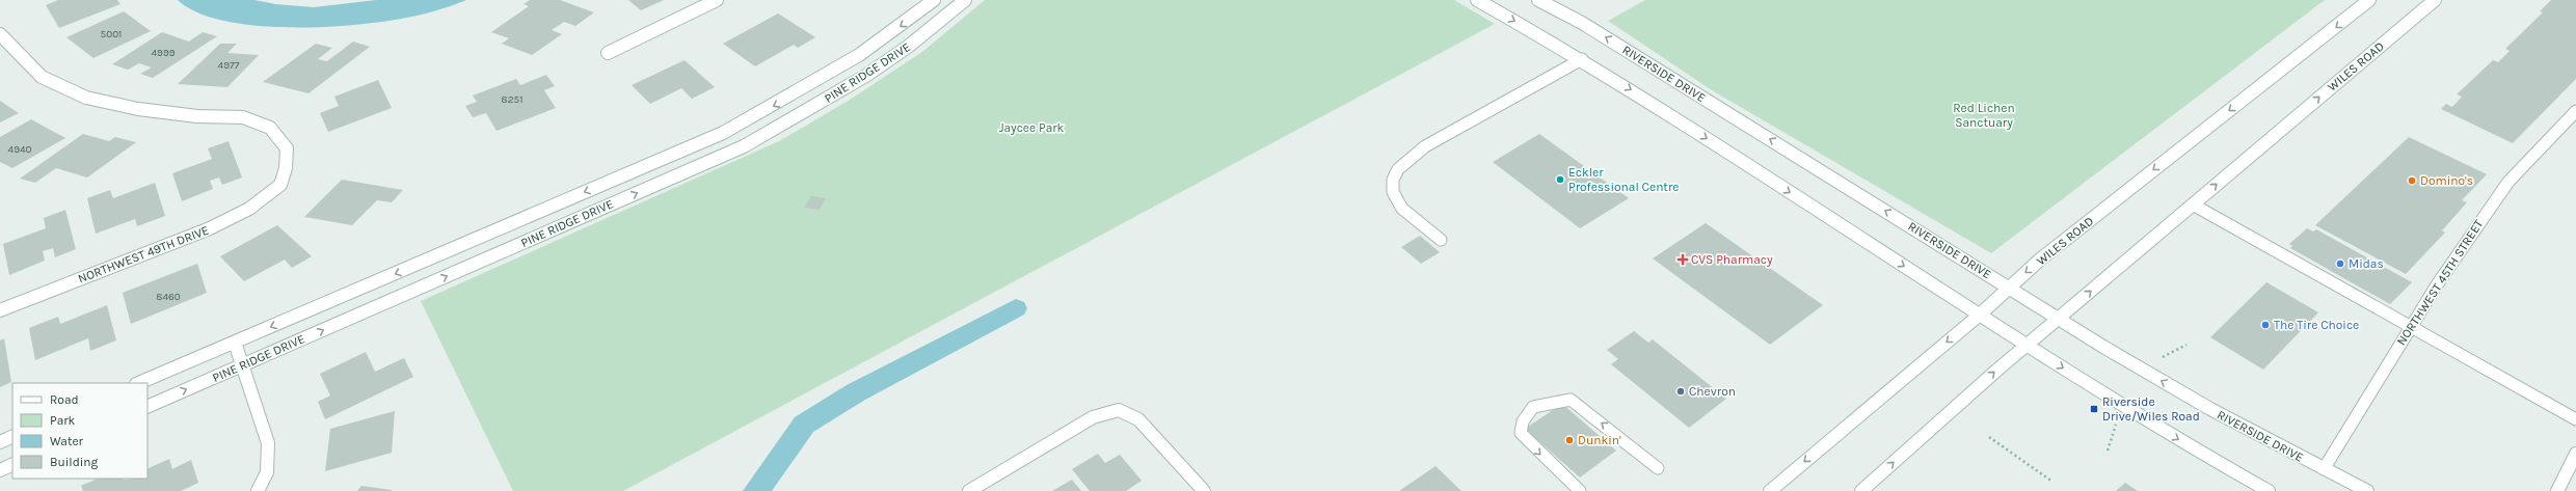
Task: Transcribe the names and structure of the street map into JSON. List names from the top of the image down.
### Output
{
  "streets": {
    "street": [
      "WILES ROAD",
      "PINE RIDGE DRIVE",
      "RIVERSIDE DRIVE",
      "NORTHWEST 49TH DRIVE"
    ],
    "lane": ["NORTHWEST 45TH STREET"]
  },
  "crossings": [
    ["WILES ROAD", "RIVERSIDE DRIVE"],
    ["RIVERSIDE DRIVE", "NORTHWEST 45TH STREET"]
  ],
  "parks": ["Red Lichen Sanctuary", "Jaycee Park"],
  "places": {
    "other": [
      "Eckler Professional Centre",
      "Domino's",
      "Midas",
      "The Tire Choice",
      "Chevron",
      "Dunkin'"
    ],
    "health": ["CVS Pharmacy"],
    "transit": ["Riverside Drive/Wiles Road"]
  },
  "house_numbers": [
    "5001",
    "4999",
    "4977",
    "8251",
    "4940",
    "8460"
  ],
  "legend": [
    "Road",
    "Park",
    "Water",
    "Building"
  ]
}
